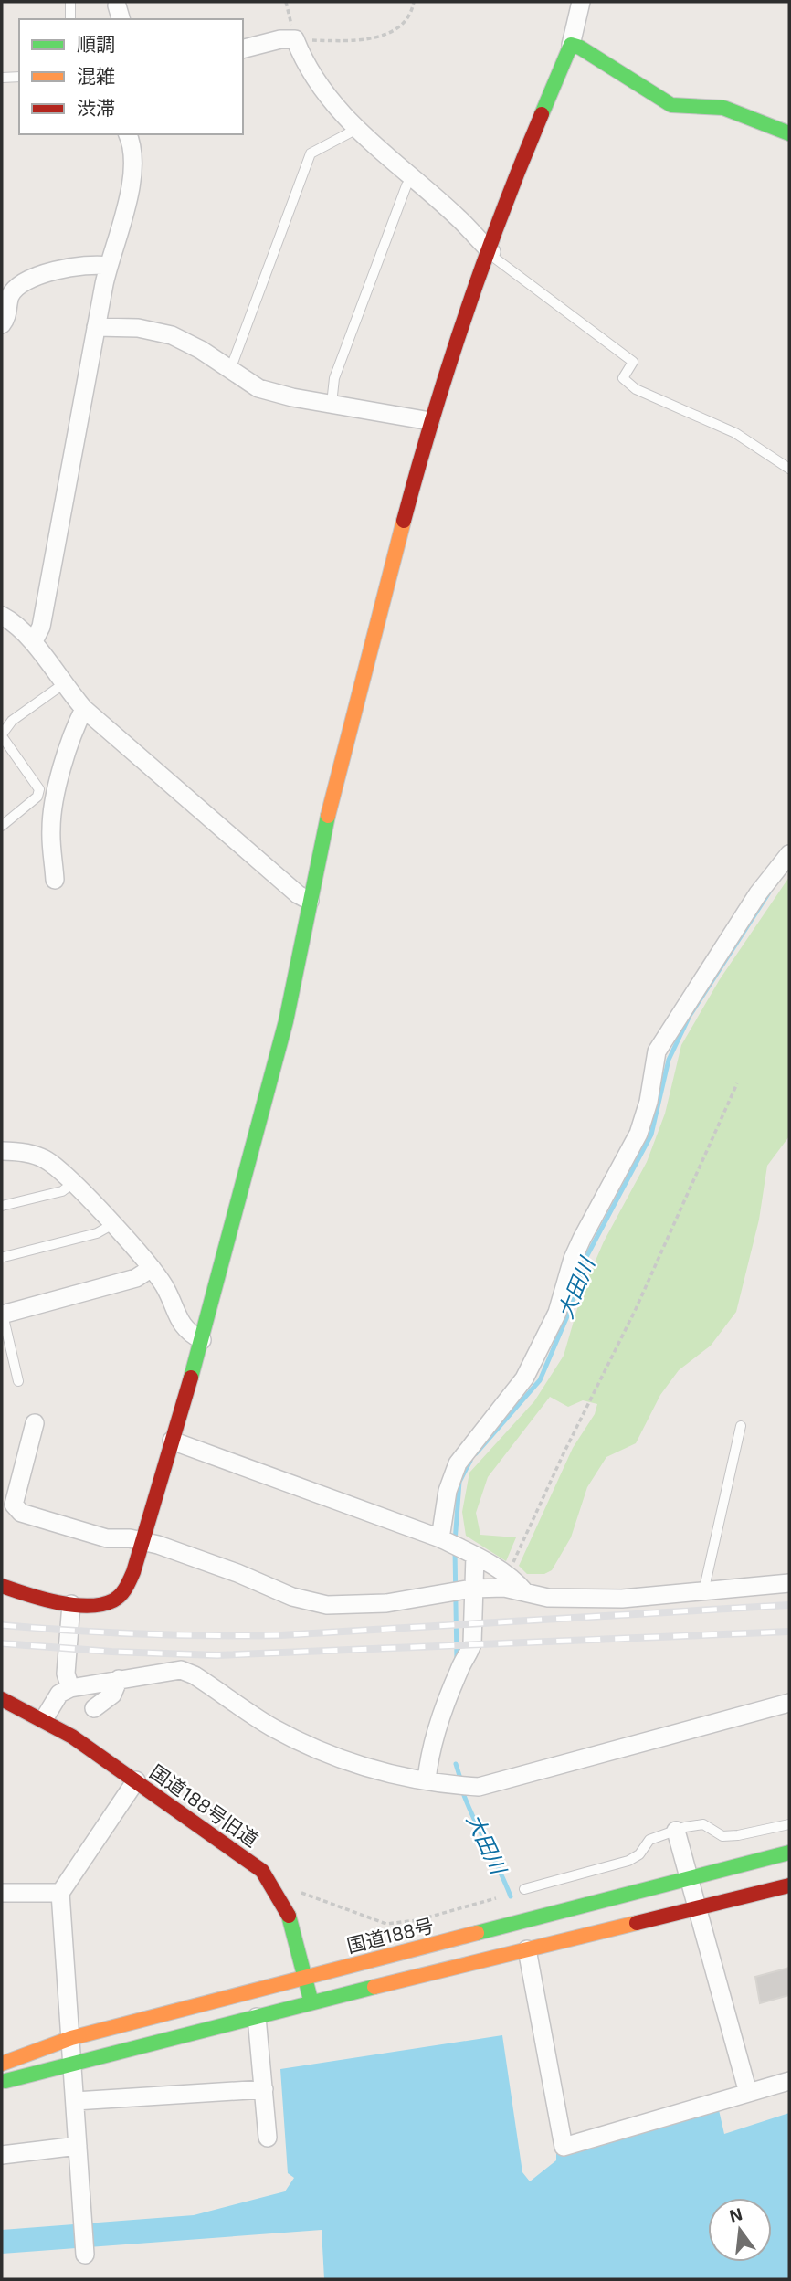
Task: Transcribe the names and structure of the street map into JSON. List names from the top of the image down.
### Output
{
  "streets": {
    "main road": ["国道188号旧道", "国道188号"]
  },
  "crossings": [
    ["国道188号旧道", "国道188号"]
  ],
  "water": ["大田川"],
  "legend": ["順調", "混雑", "渋滞"],
  "north": "top"
}
